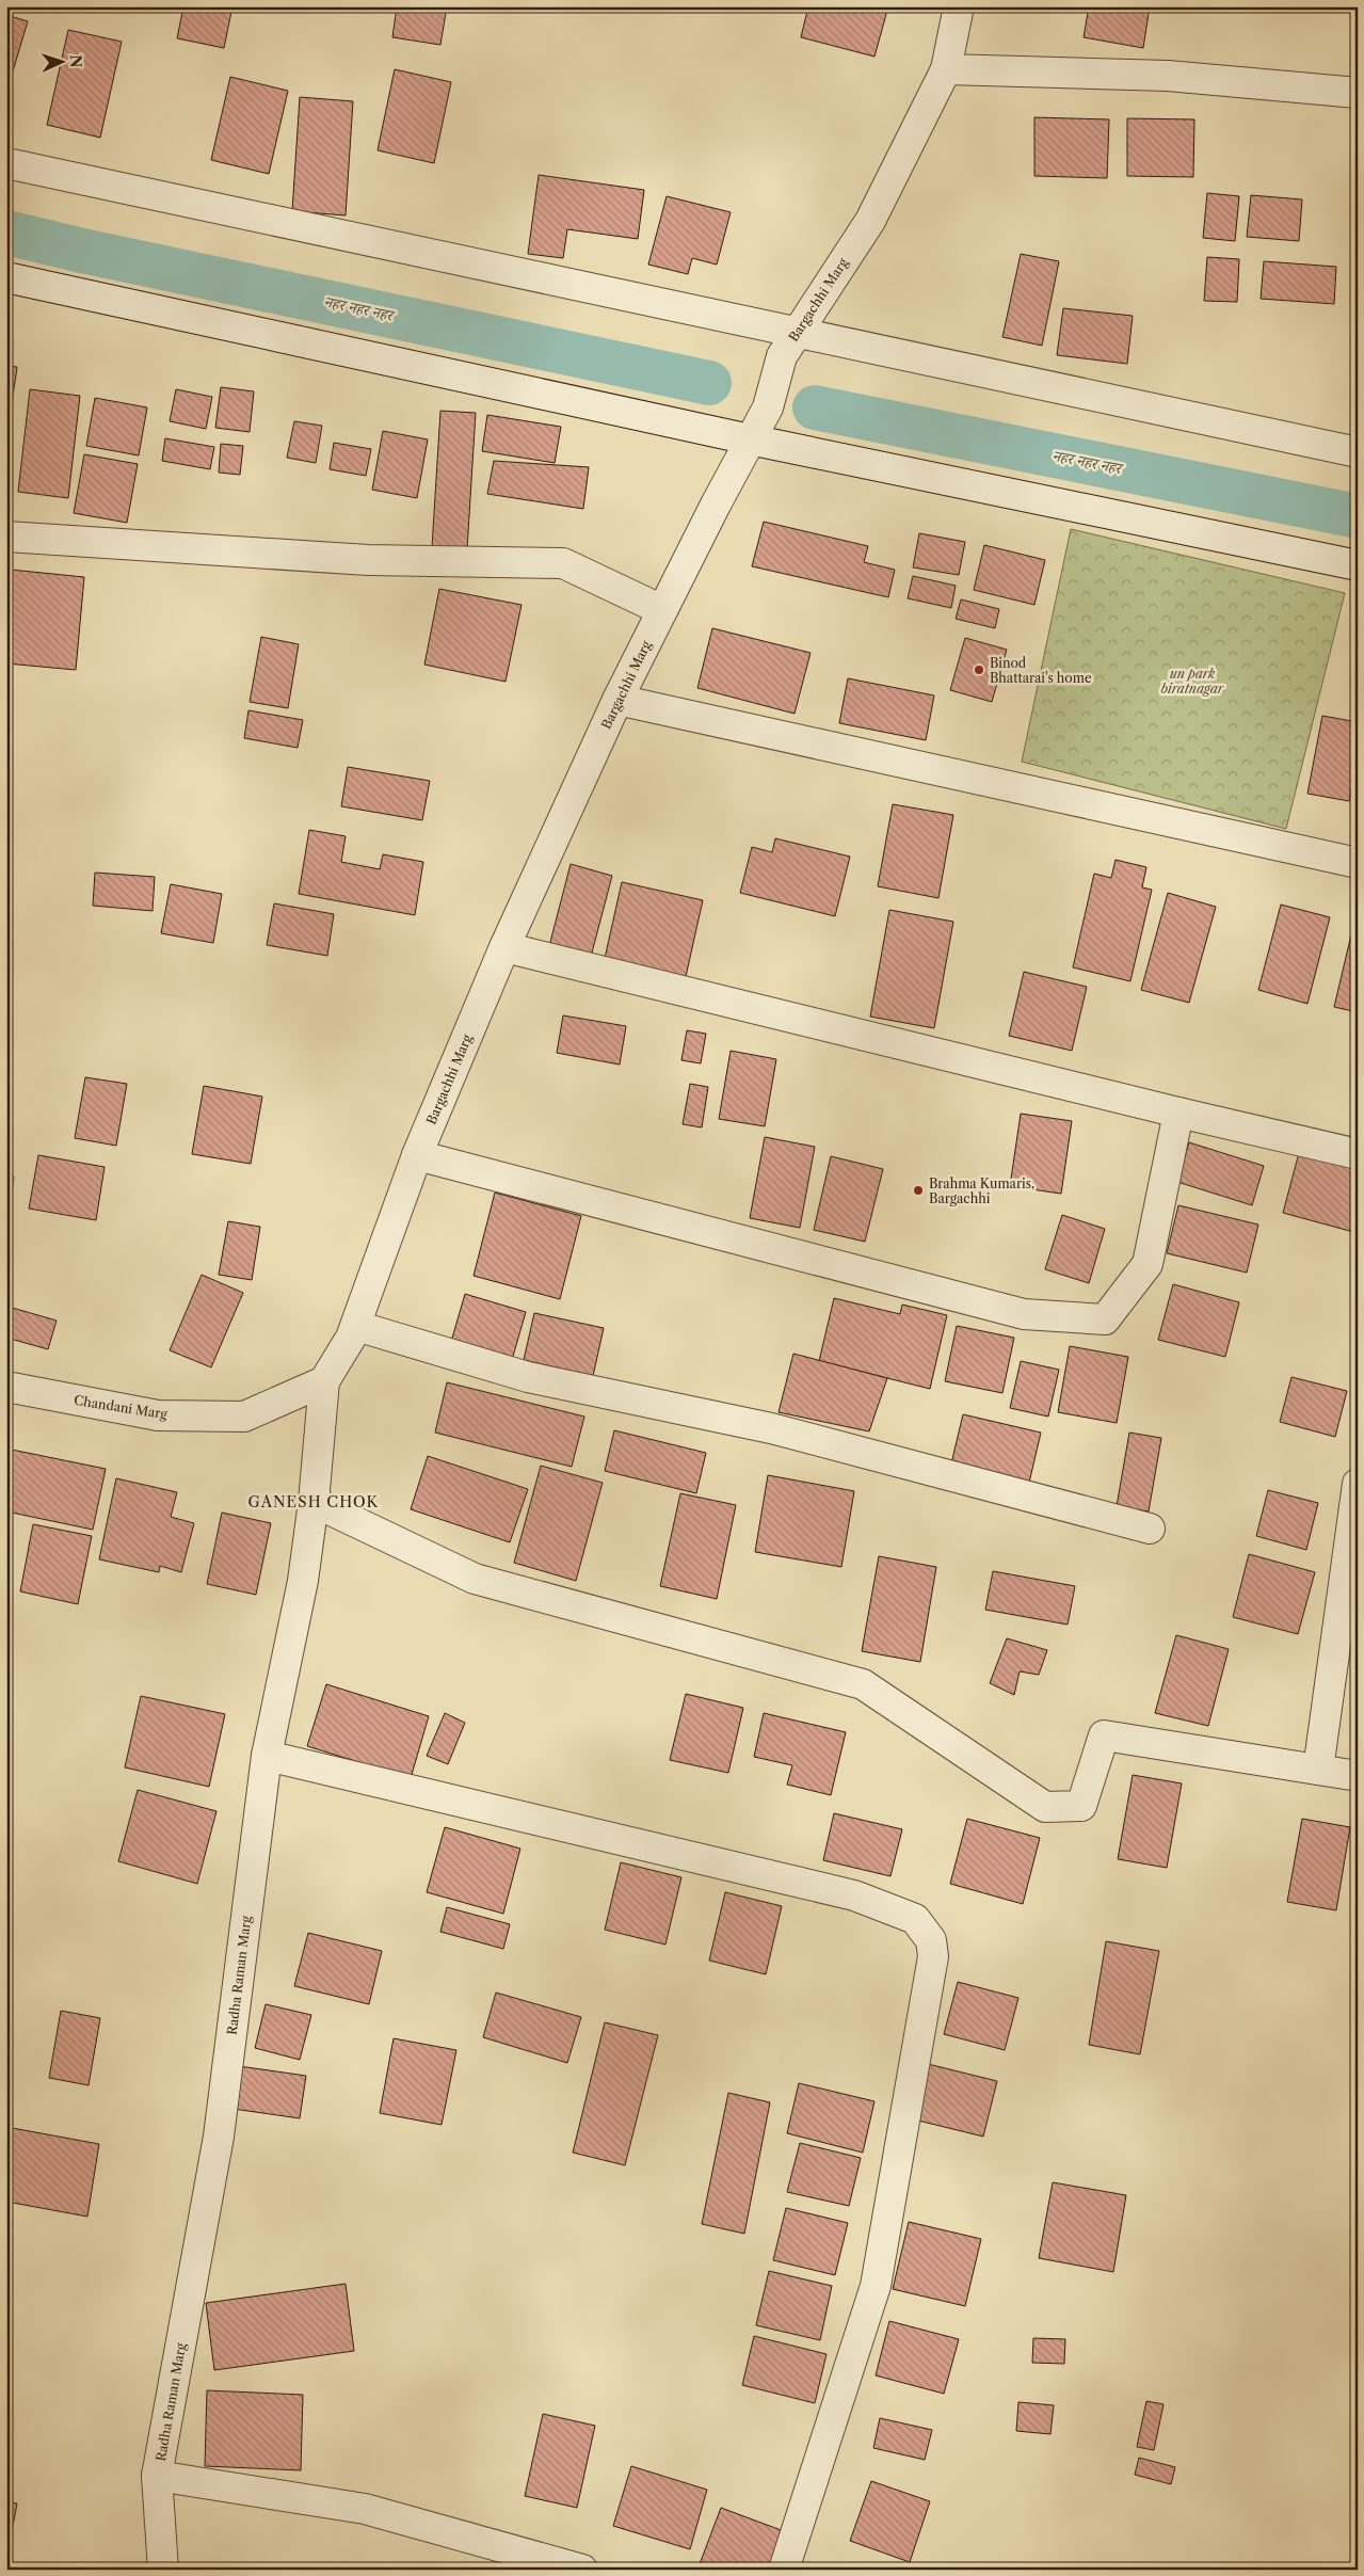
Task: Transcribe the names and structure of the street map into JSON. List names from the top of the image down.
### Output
{
  "streets": {
    "street": ["Bargachhi Marg", "Chandani Marg", "Radha Raman Marg"]
  },
  "crossings": [
    ["Bargachhi Marg", "Chandani Marg"],
    ["Bargachhi Marg", "Radha Raman Marg"],
    ["Chandani Marg", "Radha Raman Marg"]
  ],
  "districts": ["GANESH CHOK"],
  "water": ["नहर नहर नहर"],
  "parks": ["un park biratnagar"],
  "places": ["Binod Bhattarai's home", "Brahma Kumaris, Bargachhi"],
  "north": "right"
}
